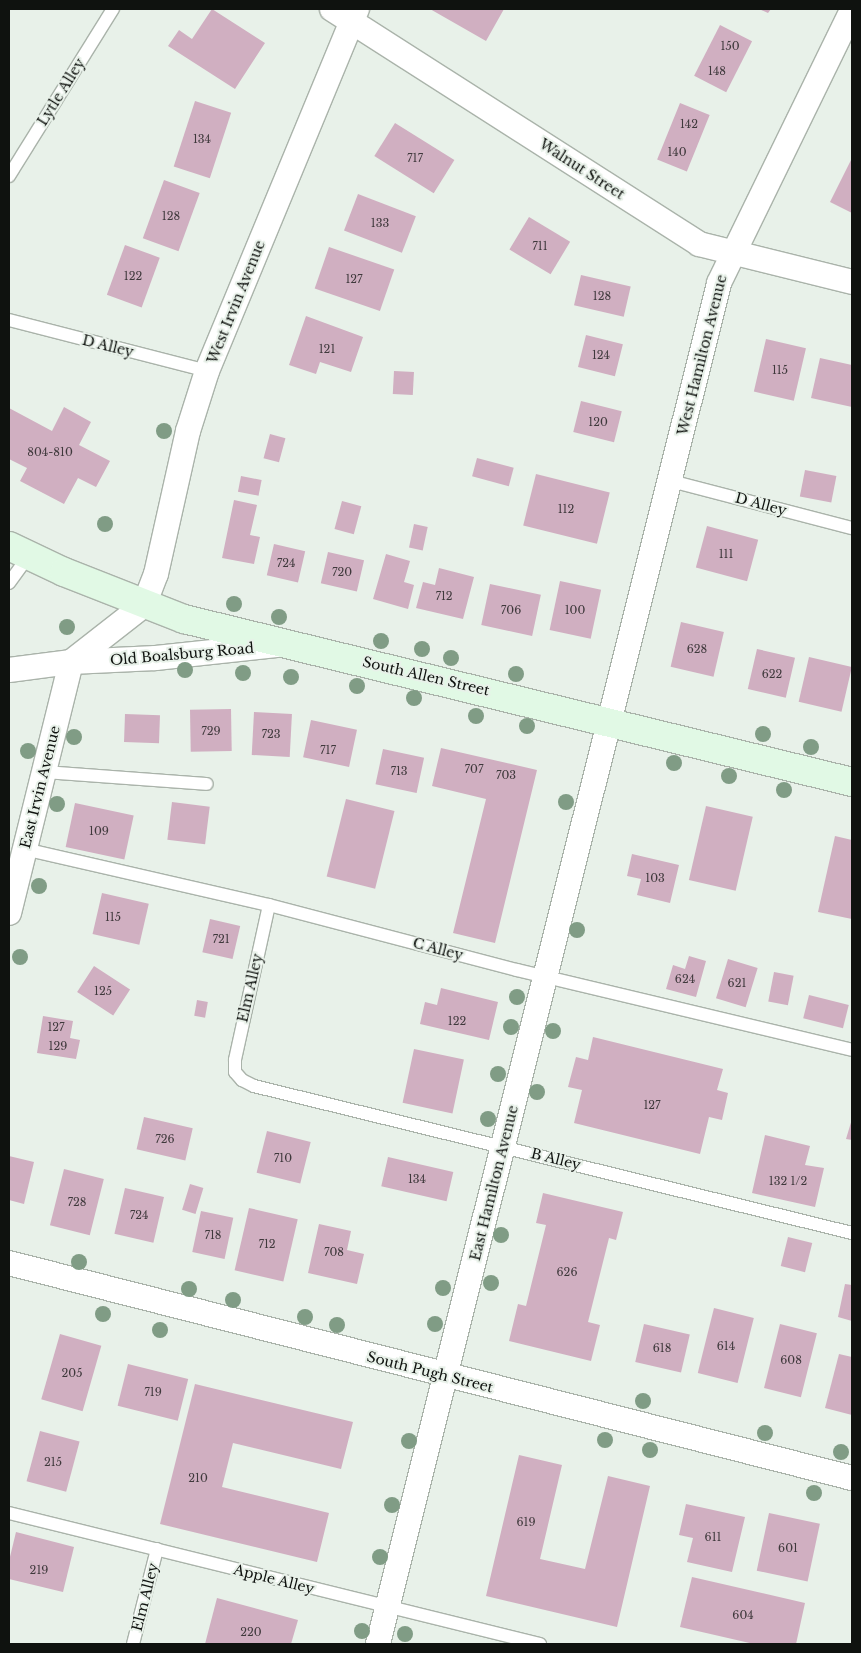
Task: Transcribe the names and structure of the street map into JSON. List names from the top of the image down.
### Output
{
  "streets": {
    "street": [
      "Walnut Street",
      "West Irvin Avenue",
      "West Hamilton Avenue",
      "Old Boalsburg Road",
      "South Allen Street",
      "East Irvin Avenue",
      "East Hamilton Avenue",
      "South Pugh Street"
    ],
    "lane": [
      "Lytle Alley",
      "D Alley",
      "C Alley",
      "Elm Alley",
      "B Alley",
      "Apple Alley"
    ]
  },
  "crossings": [
    ["Walnut Street", "West Irvin Avenue"],
    ["Walnut Street", "West Hamilton Avenue"],
    ["West Irvin Avenue", "D Alley"],
    ["West Irvin Avenue", "Old Boalsburg Road"],
    ["West Irvin Avenue", "South Allen Street"],
    ["D Alley", "West Hamilton Avenue"],
    ["West Hamilton Avenue", "South Allen Street"],
    ["West Hamilton Avenue", "East Hamilton Avenue"],
    ["Old Boalsburg Road", "South Allen Street"],
    ["Old Boalsburg Road", "East Irvin Avenue"],
    ["South Allen Street", "East Hamilton Avenue"],
    ["East Irvin Avenue", "C Alley"],
    ["C Alley", "Elm Alley"],
    ["C Alley", "East Hamilton Avenue"],
    ["Elm Alley", "B Alley"],
    ["Elm Alley", "Apple Alley"],
    ["B Alley", "East Hamilton Avenue"],
    ["East Hamilton Avenue", "South Pugh Street"],
    ["East Hamilton Avenue", "Apple Alley"]
  ],
  "house_numbers": [
    "150",
    "148",
    "142",
    "134",
    "140",
    "717",
    "128",
    "133",
    "711",
    "122",
    "127",
    "128",
    "121",
    "124",
    "115",
    "120",
    "804-810",
    "112",
    "111",
    "724",
    "720",
    "712",
    "706",
    "100",
    "628",
    "622",
    "729",
    "723",
    "717",
    "707",
    "713",
    "703",
    "109",
    "103",
    "115",
    "721",
    "624",
    "621",
    "125",
    "122",
    "127",
    "129",
    "127",
    "726",
    "710",
    "134",
    "132 1/2",
    "728",
    "724",
    "718",
    "712",
    "708",
    "626",
    "614",
    "618",
    "608",
    "205",
    "719",
    "215",
    "210",
    "619",
    "611",
    "601",
    "219",
    "604",
    "220"
  ]
}
